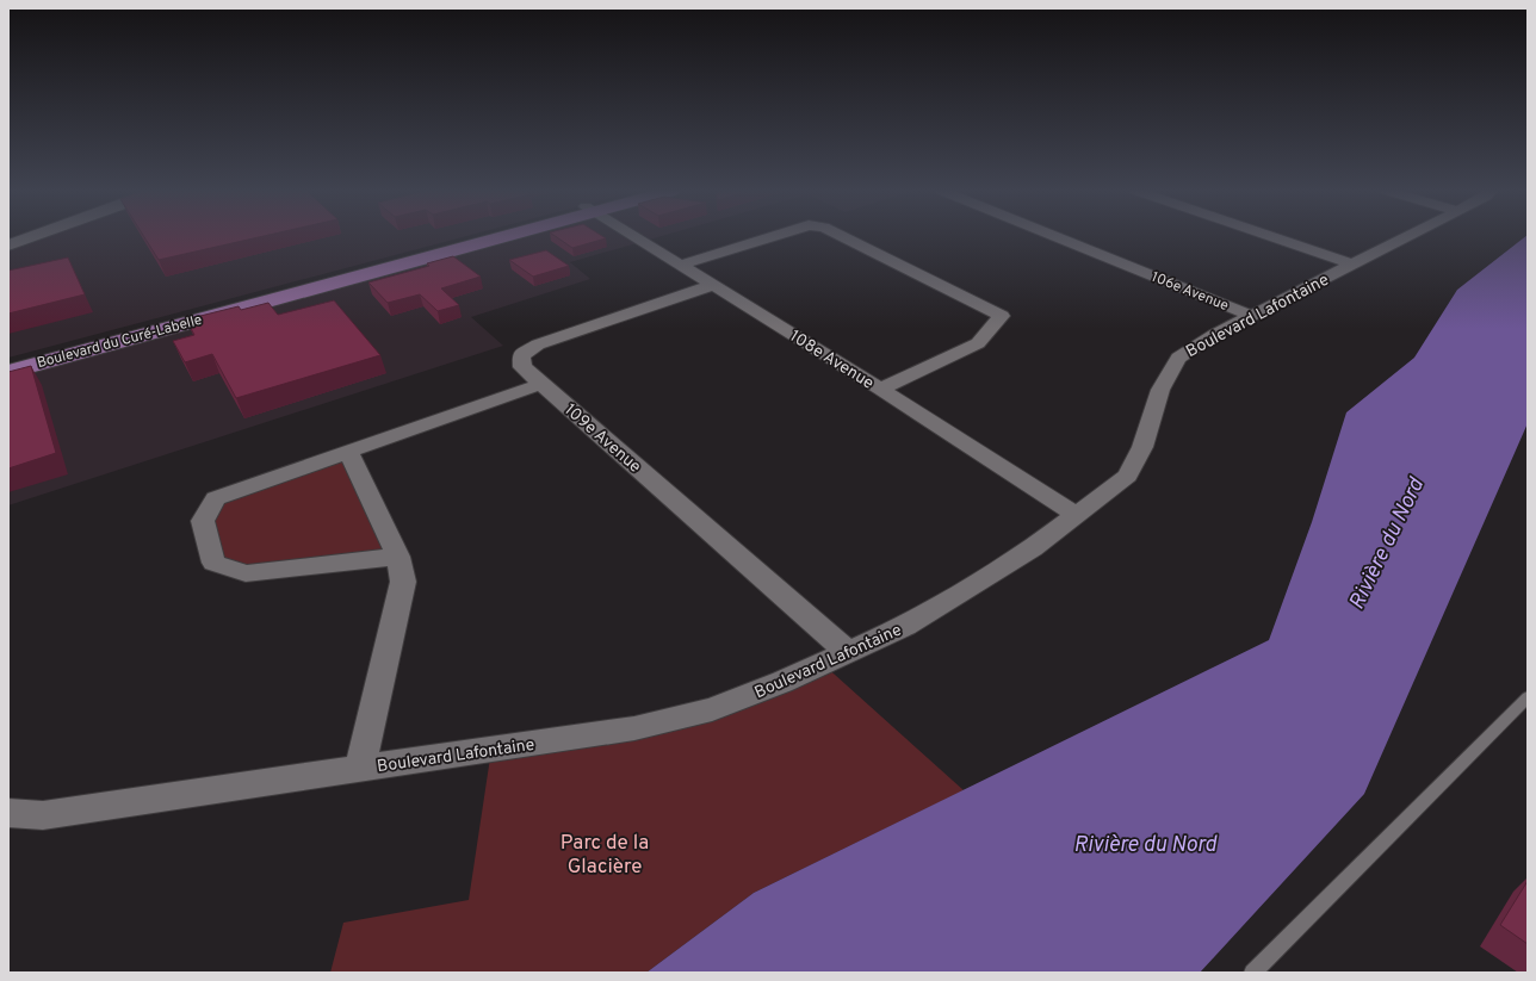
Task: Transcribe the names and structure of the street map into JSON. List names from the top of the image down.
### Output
{
  "streets": {
    "main road": ["Boulevard du Curé-Labelle"],
    "street": [
      "106e Avenue",
      "Boulevard Lafontaine",
      "108e Avenue",
      "109e Avenue"
    ]
  },
  "crossings": [
    ["106e Avenue", "Boulevard Lafontaine"],
    ["Boulevard Lafontaine", "108e Avenue"],
    ["Boulevard Lafontaine", "109e Avenue"],
    ["108e Avenue", "109e Avenue"]
  ],
  "water": ["Rivière du Nord"],
  "parks": ["Parc de la Glacière"]
}
